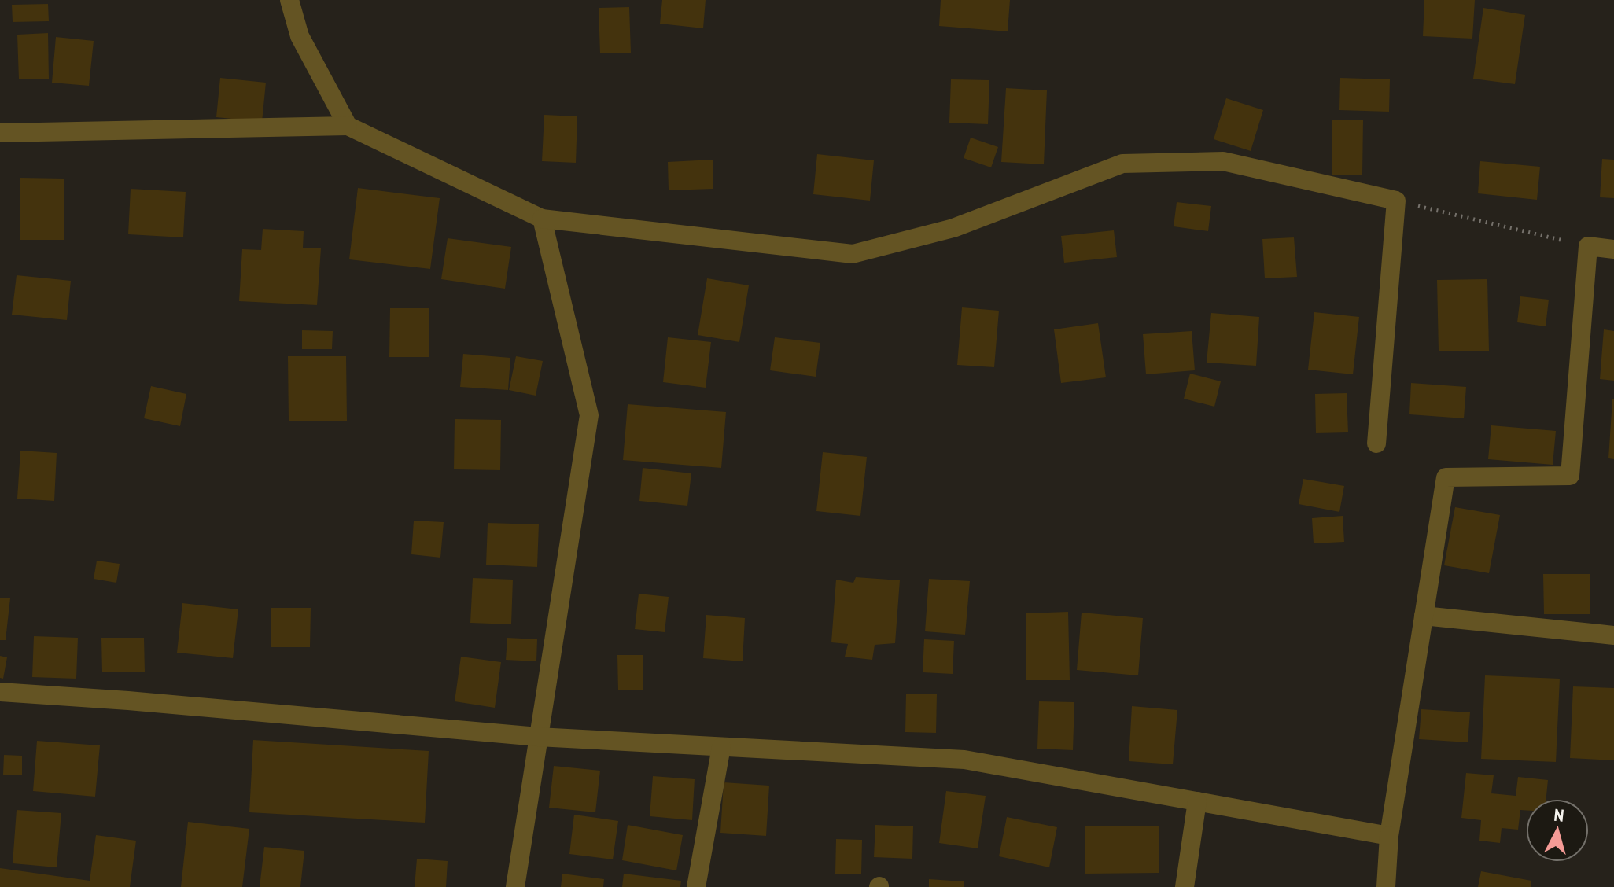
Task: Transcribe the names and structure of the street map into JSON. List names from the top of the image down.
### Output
{
  "north": "top"
}
